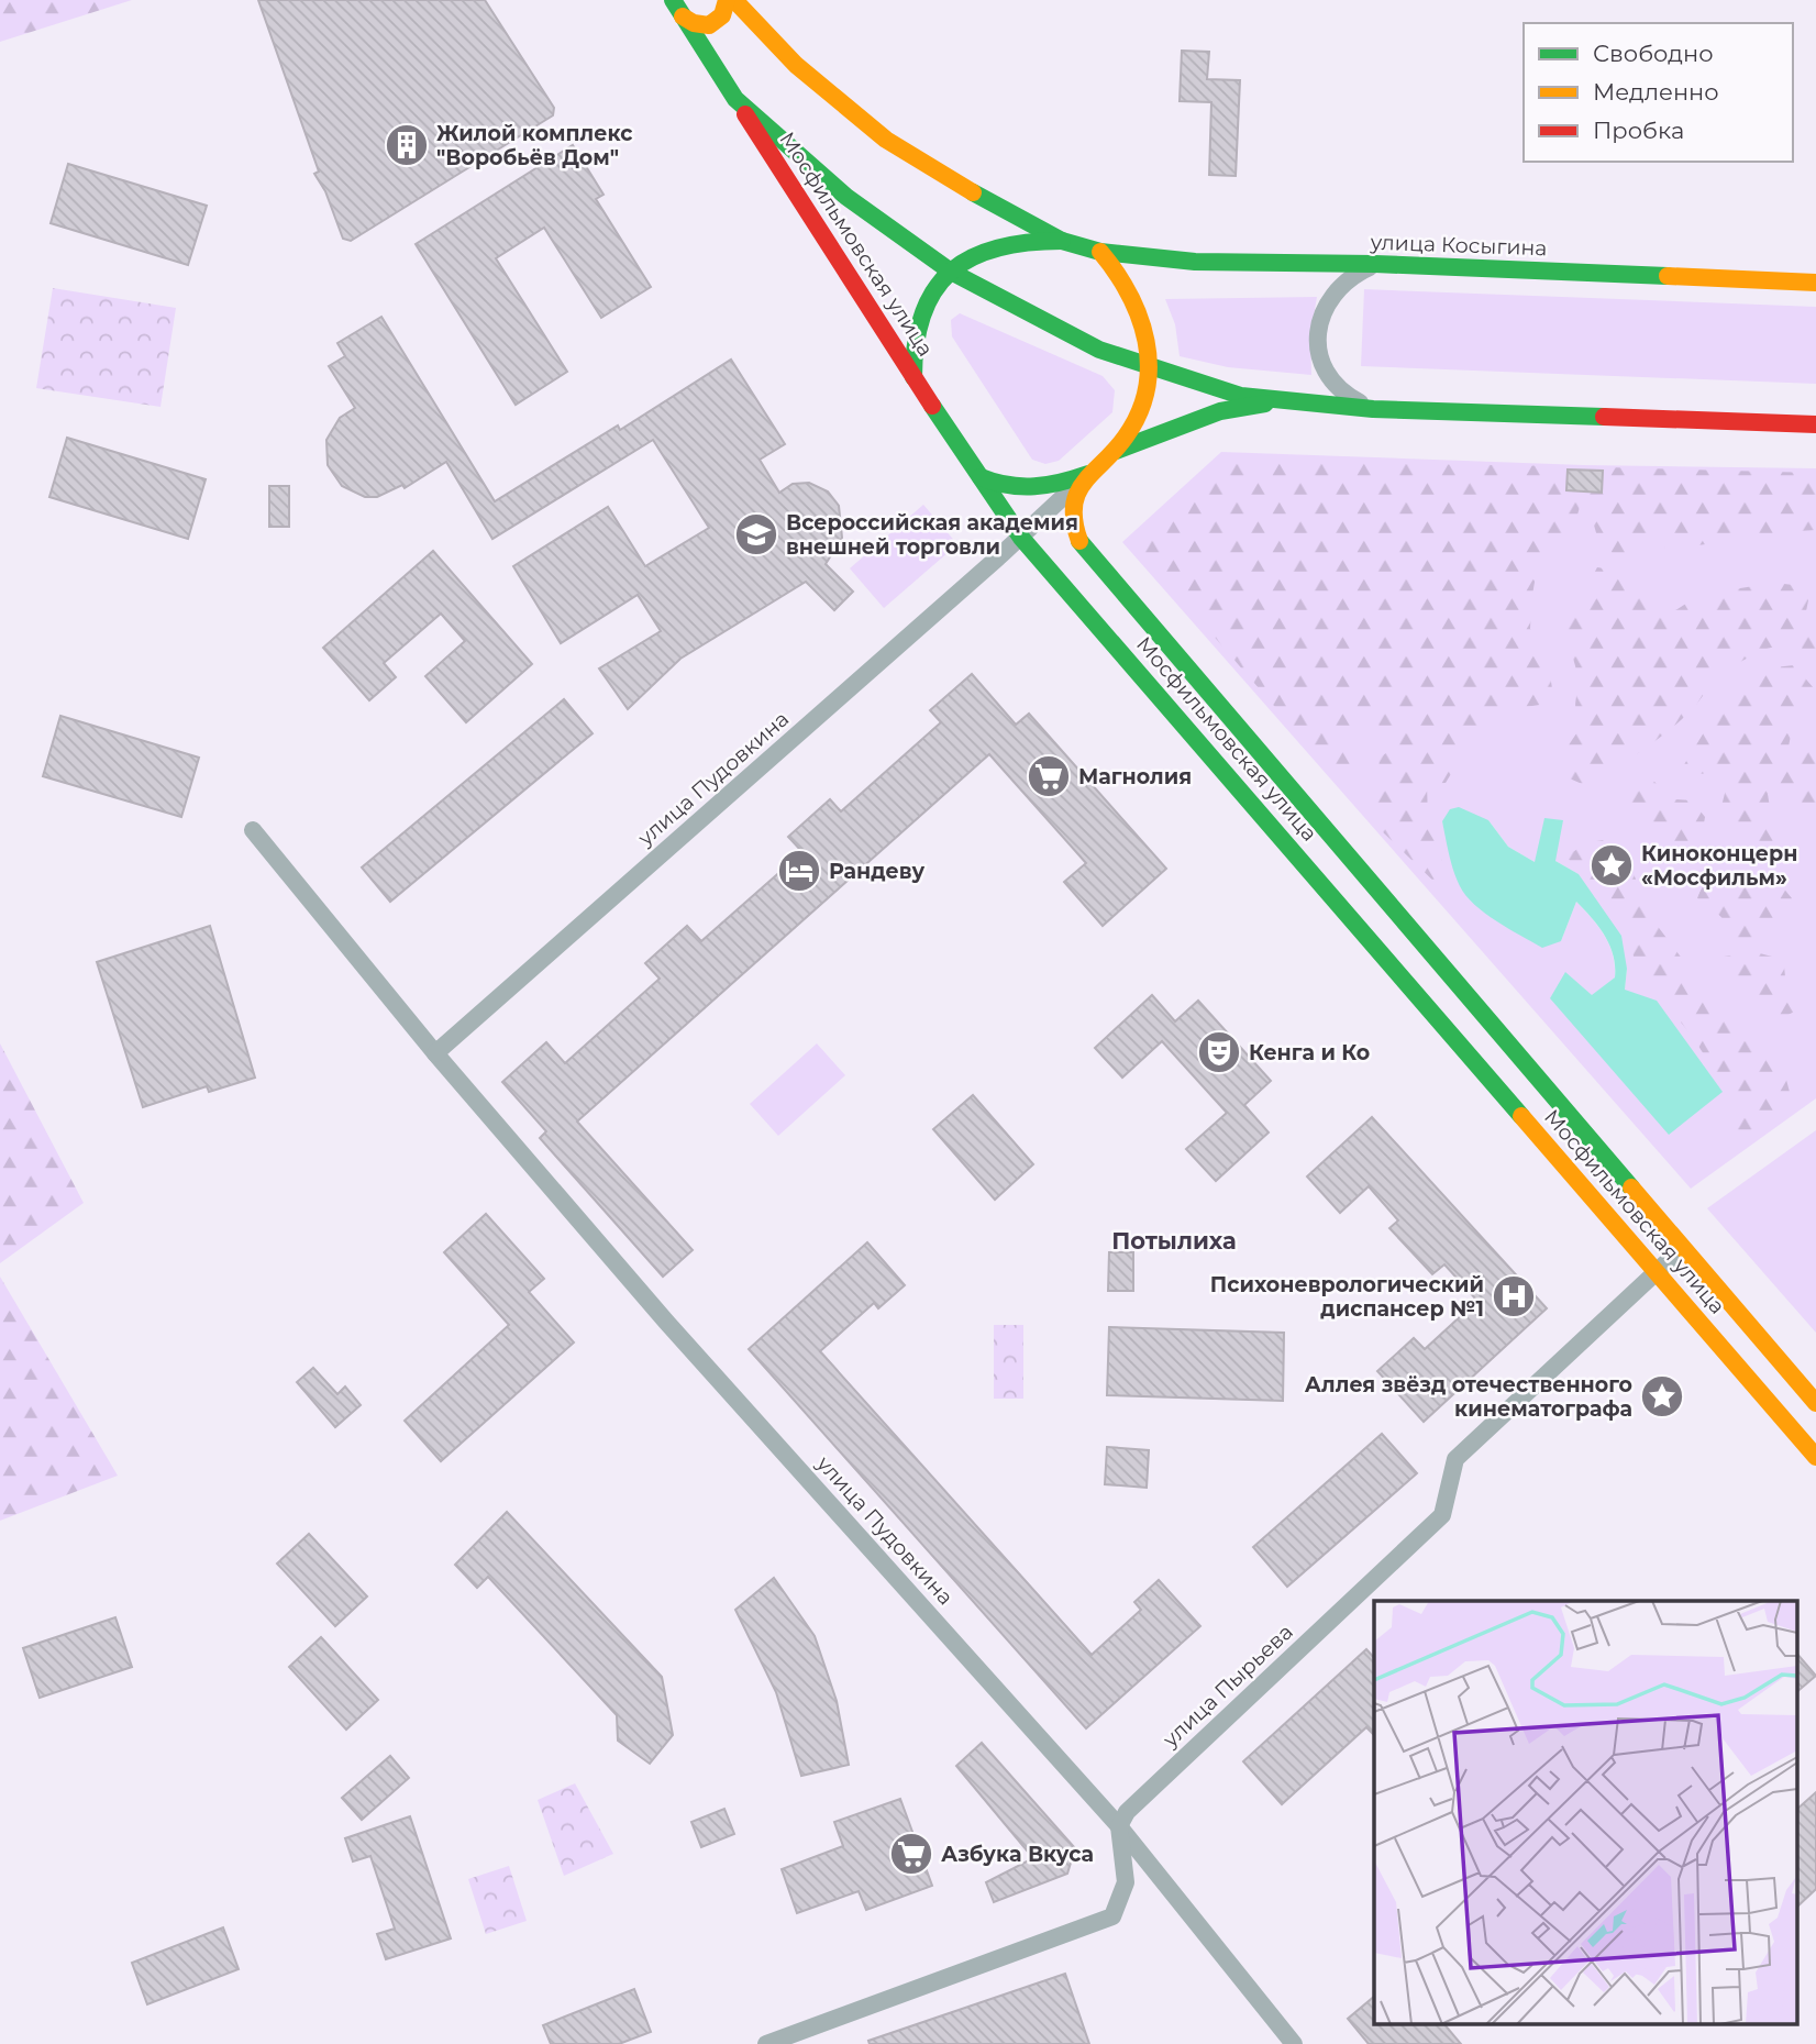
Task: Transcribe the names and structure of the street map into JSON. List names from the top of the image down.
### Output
{
  "streets": {
    "main road": ["Мосфильмовская улица", "улица Косыгина"],
    "street": ["улица Пудовкина", "улица Пырьева"]
  },
  "crossings": [
    ["Мосфильмовская улица", "улица Косыгина"],
    ["Мосфильмовская улица", "улица Пудовкина"],
    ["Мосфильмовская улица", "улица Пырьева"],
    ["улица Пудовкина", "улица Пырьева"]
  ],
  "districts": ["Потылиха"],
  "places": {
    "building": ["Жилой комплекс \"Воробьёв Дом\""],
    "school or university": ["Всероссийская академия внешней торговли"],
    "supermarket": ["Магнолия", "Азбука Вкуса"],
    "place": ["Киноконцерн «Мосфильм»", "Аллея звёзд отечественного кинематографа"],
    "hotel": ["Рандеву"],
    "theatre": ["Кенга и Ко"],
    "hospital": ["Психоневрологический диспансер №1"]
  },
  "legend": ["Свободно", "Медленно", "Пробка"]
}
